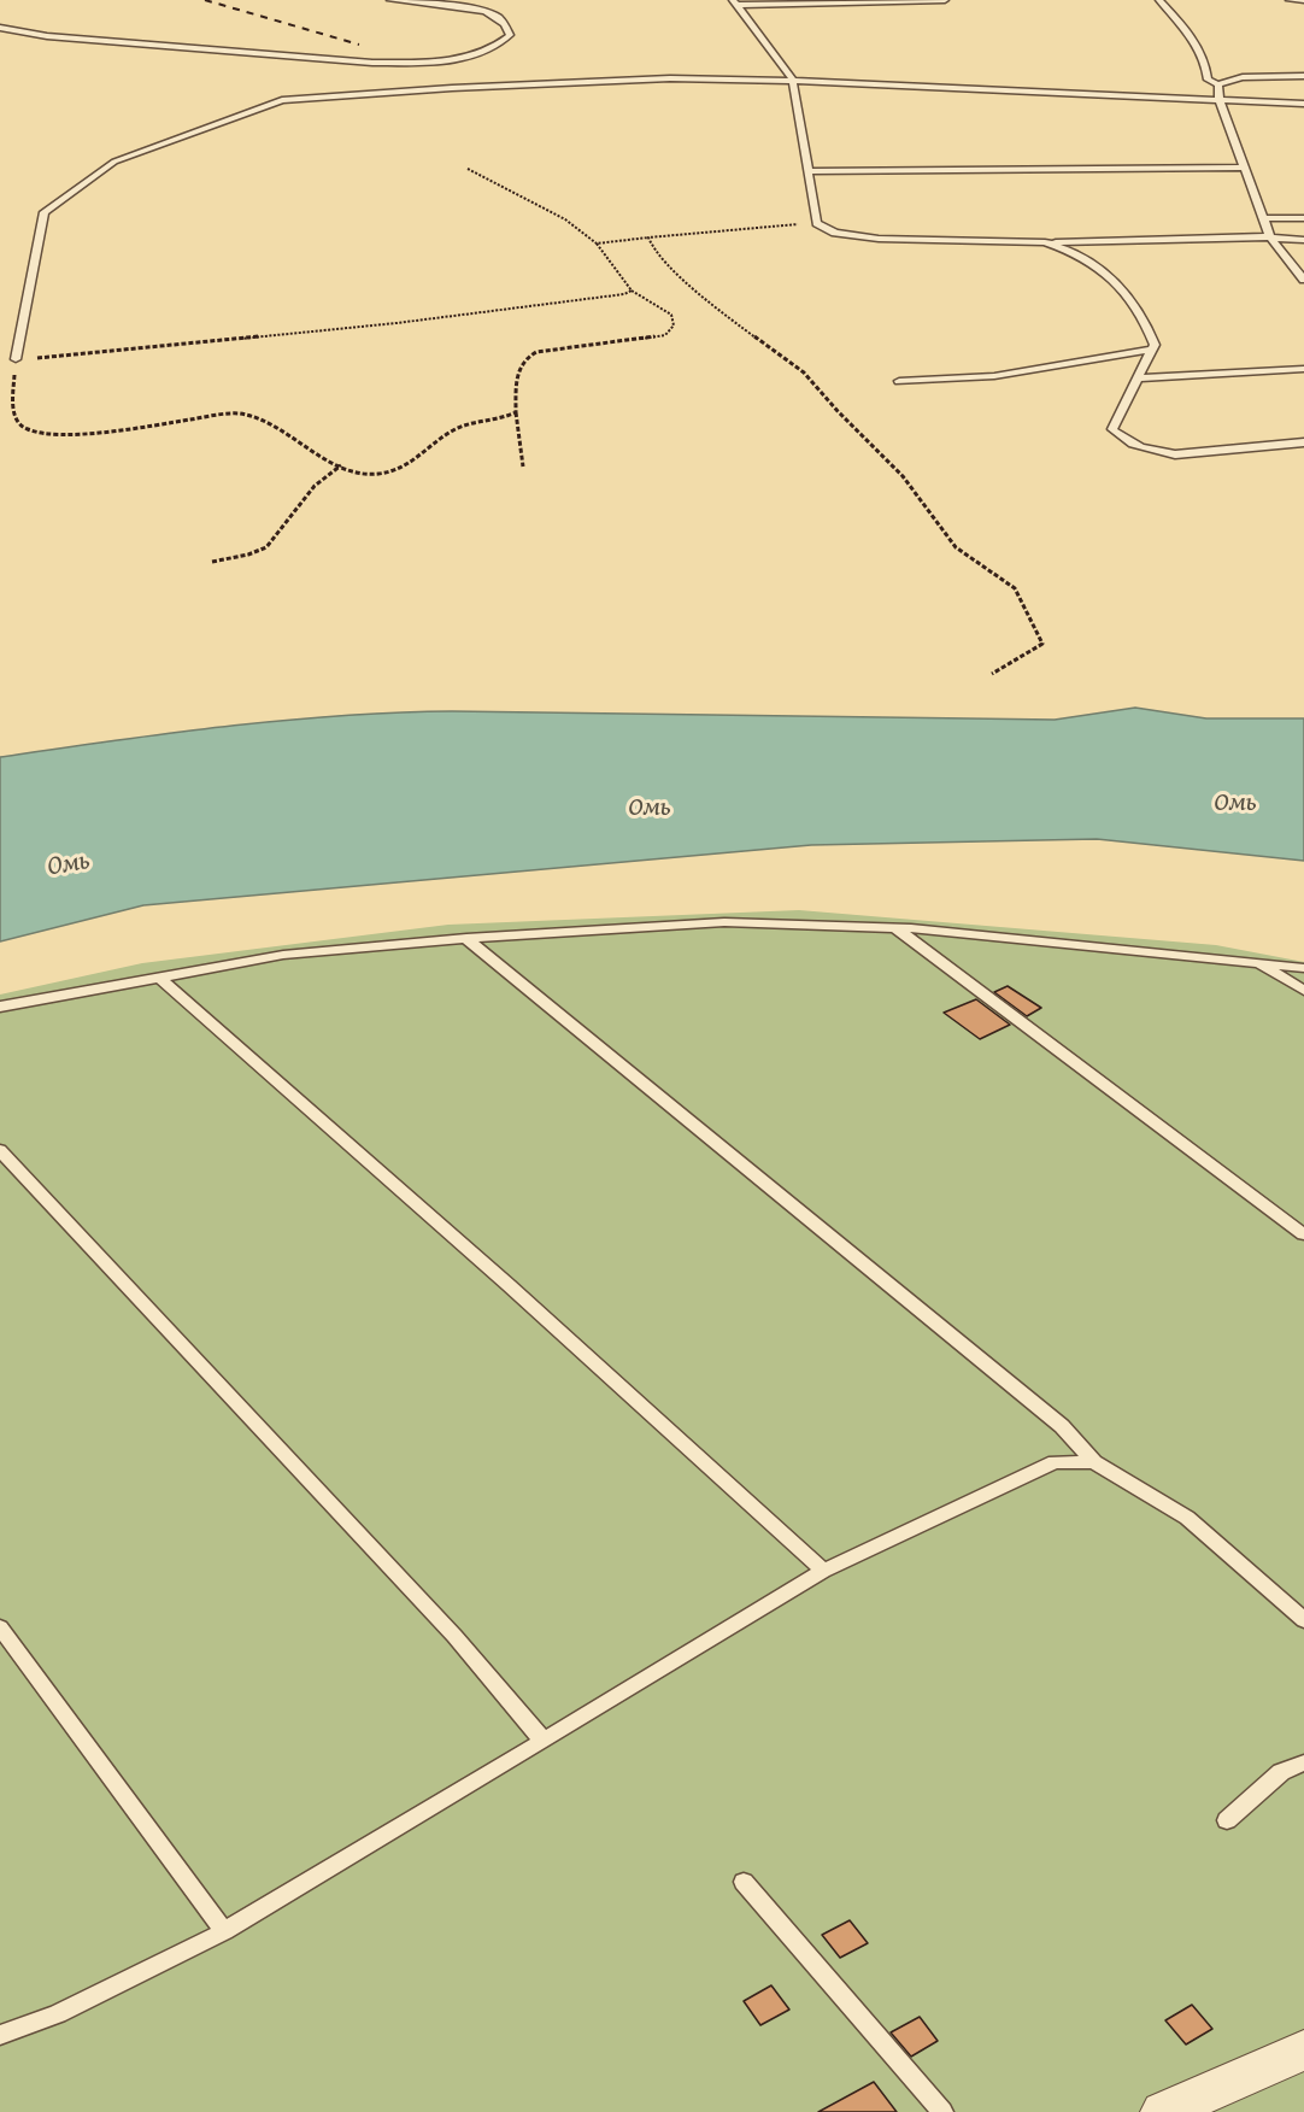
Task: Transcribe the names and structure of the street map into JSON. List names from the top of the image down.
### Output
{
  "water": ["Омь"]
}
